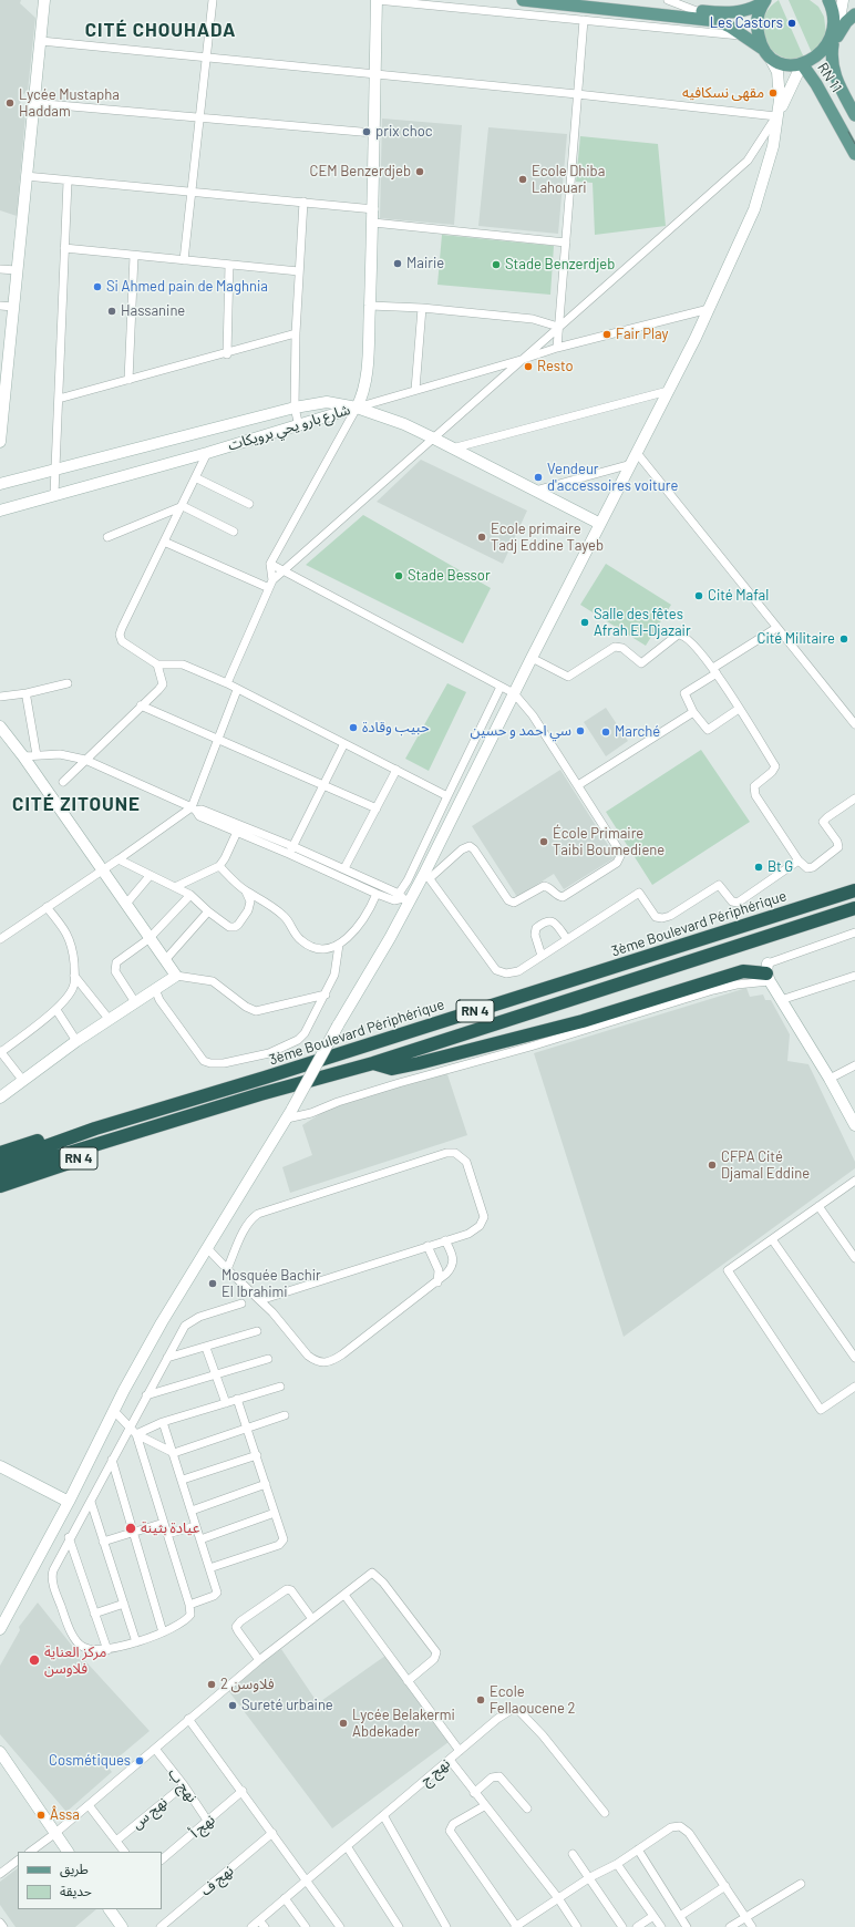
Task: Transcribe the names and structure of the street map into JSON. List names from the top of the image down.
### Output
{
  "streets": {
    "highway": ["3ème Boulevard Périphérique", "RN 4"],
    "main road": ["RN 11", "شارع بارو يحي برويكات"],
    "street": [
      "نهج ج",
      "نهج ب",
      "نهج س",
      "نهج أ",
      "نهج ف"
    ]
  },
  "crossings": [
    ["نهج ب", "نهج س"],
    ["نهج ب", "نهج أ"]
  ],
  "districts": ["CITÉ CHOUHADA", "CITÉ ZITOUNE"],
  "places": [
    "Les Castors",
    "مقهى نسكافيه",
    "Lycée Mustapha Haddam",
    "prix choc",
    "CEM Benzerdjeb",
    "Ecole Dhiba Lahouari",
    "Mairie",
    "Stade Benzerdjeb",
    "Si Ahmed pain de Maghnia",
    "Hassanine",
    "Fair Play",
    "Resto",
    "Vendeur d'accessoires voiture",
    "Ecole primaire Tadj Eddine Tayeb",
    "Stade Bessor",
    "Cité Mafal",
    "Salle des fêtes Afrah El-Djazair",
    "Cité Militaire",
    "حبيب وقادة",
    "سي احمد و حسين",
    "Marché",
    "École Primaire Taibi Boumediene",
    "Bt G",
    "CFPA Cité Djamal Eddine",
    "Mosquée Bachir El Ibrahimi",
    "عيادة بثينة",
    "مركز العناية فلاوسن",
    "فلاوسن 2",
    "Ecole Fellaoucene 2",
    "Sureté urbaine",
    "Lycée Belakermi Abdekader",
    "Cosmétiques",
    "Âssa"
  ],
  "legend": ["طريق", "حديقة"]
}
